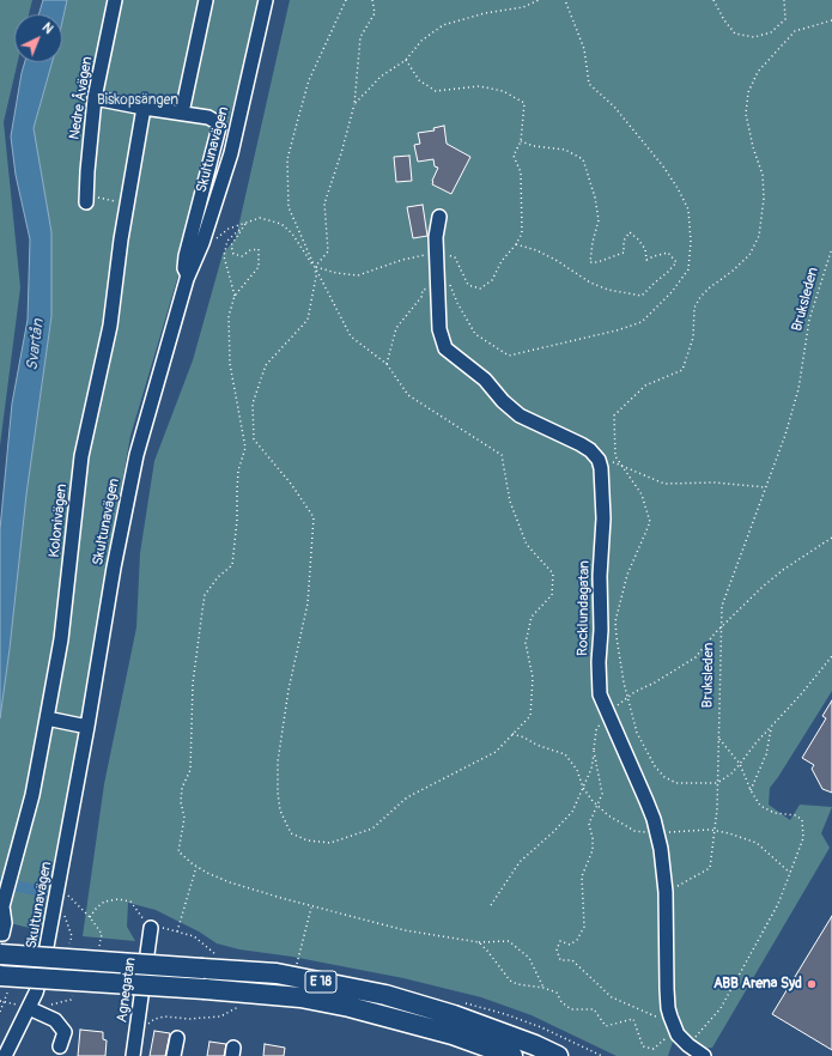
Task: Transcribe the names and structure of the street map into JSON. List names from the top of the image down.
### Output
{
  "streets": {
    "highway": ["E 18"],
    "street": [
      "Nedre Åvägen",
      "Skultunavägen",
      "Kolonivägen",
      "Rocklundagatan",
      "Agnegatan"
    ],
    "path": ["Bruksleden"]
  },
  "crossings": [
    ["Bruksleden", "Rocklundagatan"]
  ],
  "water": ["Svartån"],
  "parks": ["Biskopsängen"],
  "places": ["ABB Arena Syd"],
  "north": "top right"
}
